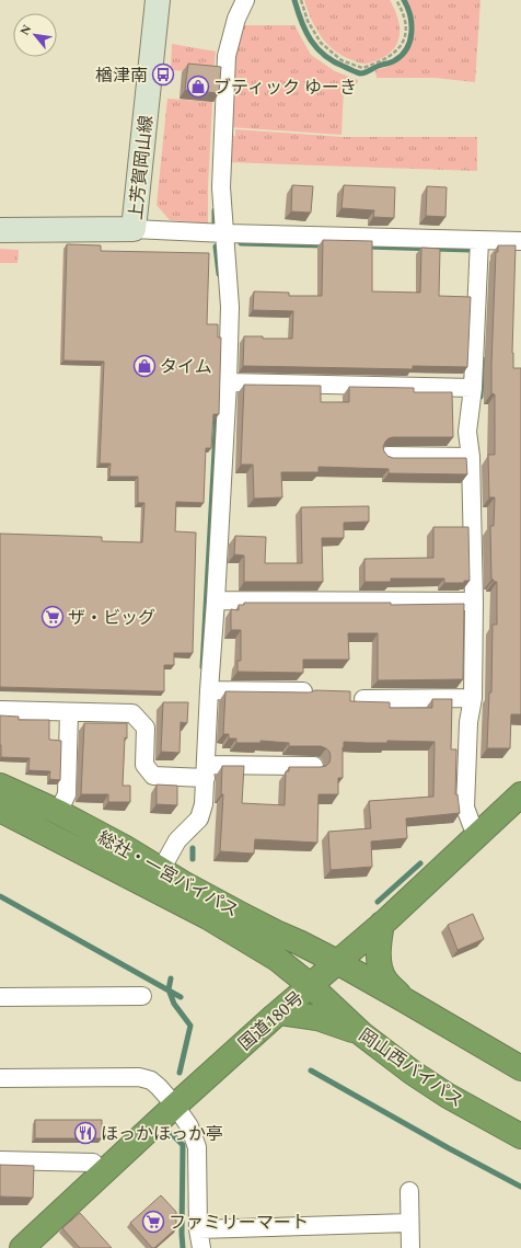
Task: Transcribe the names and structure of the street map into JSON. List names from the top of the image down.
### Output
{
  "streets": {
    "highway": ["総社・一宮バイパス", "国道180号", "岡山西バイパス"],
    "main road": ["上芳賀岡山線"]
  },
  "crossings": [
    ["総社・一宮バイパス", "国道180号"],
    ["総社・一宮バイパス", "岡山西バイパス"],
    ["国道180号", "岡山西バイパス"]
  ],
  "places": {
    "bus stop": ["楢津南"],
    "shop": ["ブティック ゆーき", "タイム"],
    "supermarket": ["ザ・ビッグ", "ファミリーマート"],
    "restaurant": ["ほっかほっか亭"]
  },
  "north": "top left"
}
